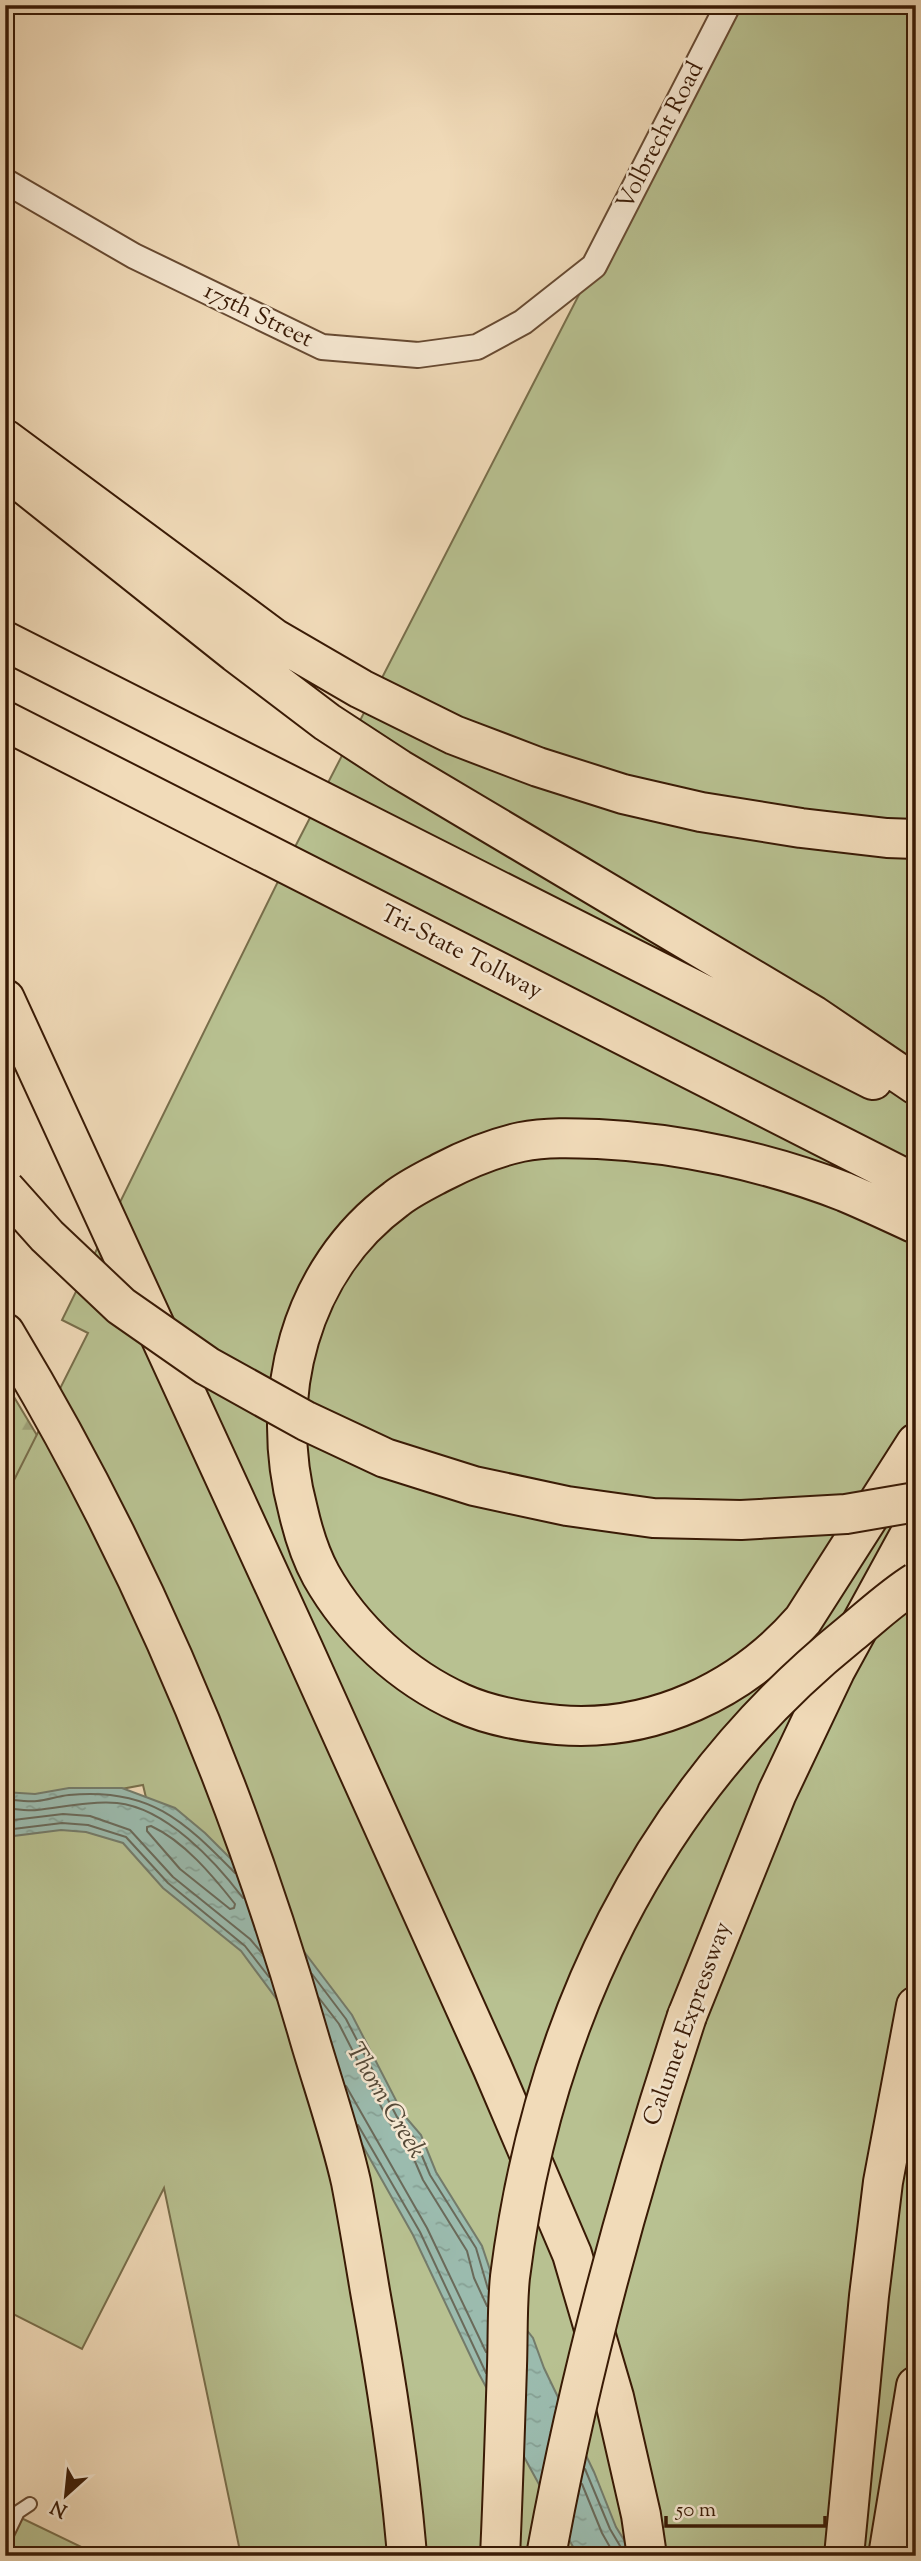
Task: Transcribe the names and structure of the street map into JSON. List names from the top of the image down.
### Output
{
  "streets": {
    "highway": ["Tri-State Tollway", "Calumet Expressway"],
    "street": ["Volbrecht Road", "175th Street"]
  },
  "crossings": [
    ["Volbrecht Road", "175th Street"]
  ],
  "water": ["Thorn Creek"],
  "scale_bar": "50 m",
  "north": "bottom left"
}
